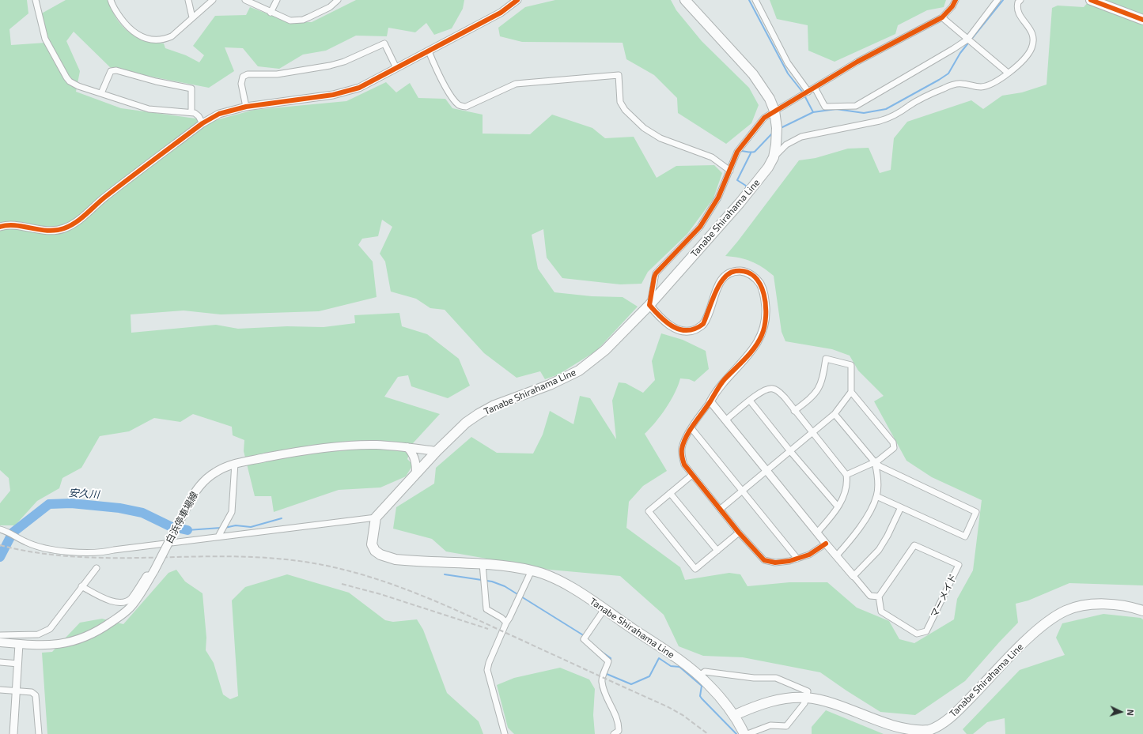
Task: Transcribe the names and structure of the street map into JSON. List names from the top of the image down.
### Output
{
  "streets": {
    "main road": ["Tanabe Shirahama Line", "白浜停車場線"],
    "street": ["マーメイド"]
  },
  "crossings": [
    ["Tanabe Shirahama Line", "白浜停車場線"]
  ],
  "water": ["安久川"],
  "north": "right"
}
